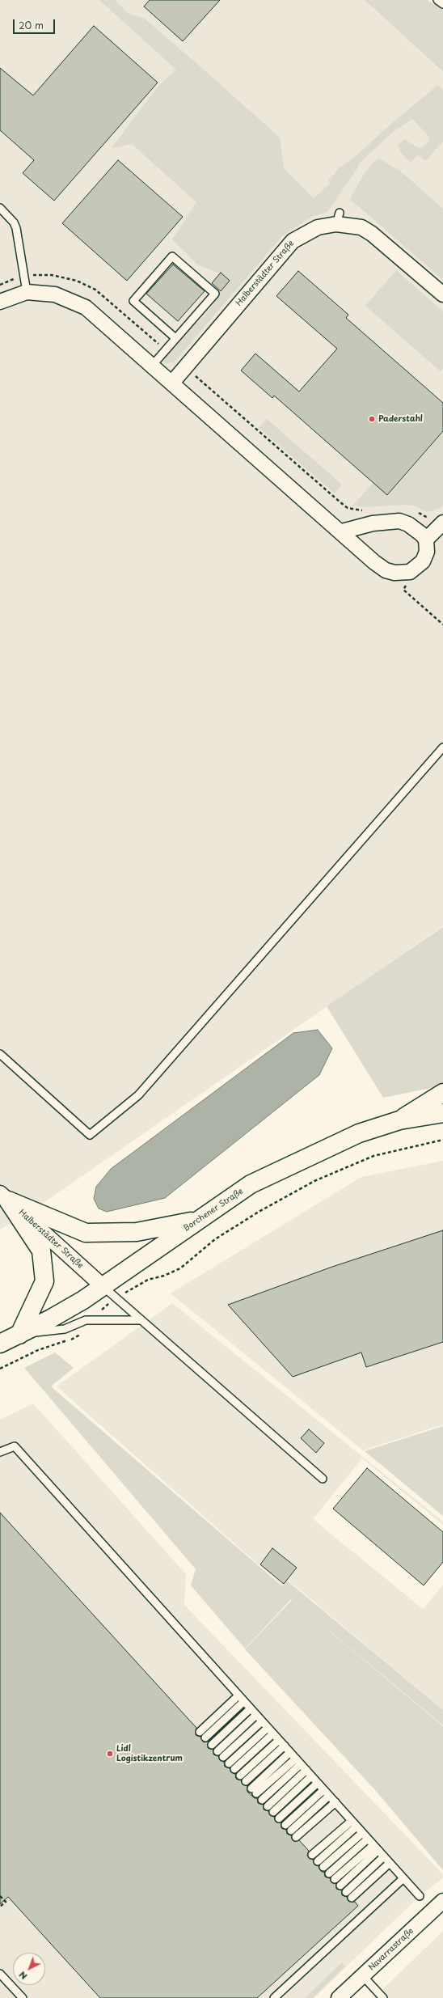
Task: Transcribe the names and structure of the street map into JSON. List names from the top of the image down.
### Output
{
  "streets": {
    "main road": ["Borchener Straße"],
    "street": ["Halberstädter Straße", "Navarrastraße"]
  },
  "crossings": [
    ["Halberstädter Straße", "Borchener Straße"]
  ],
  "places": ["Paderstahl", "Lidl Logistikzentrum"],
  "scale_bar": "20 m",
  "north": "bottom left"
}
